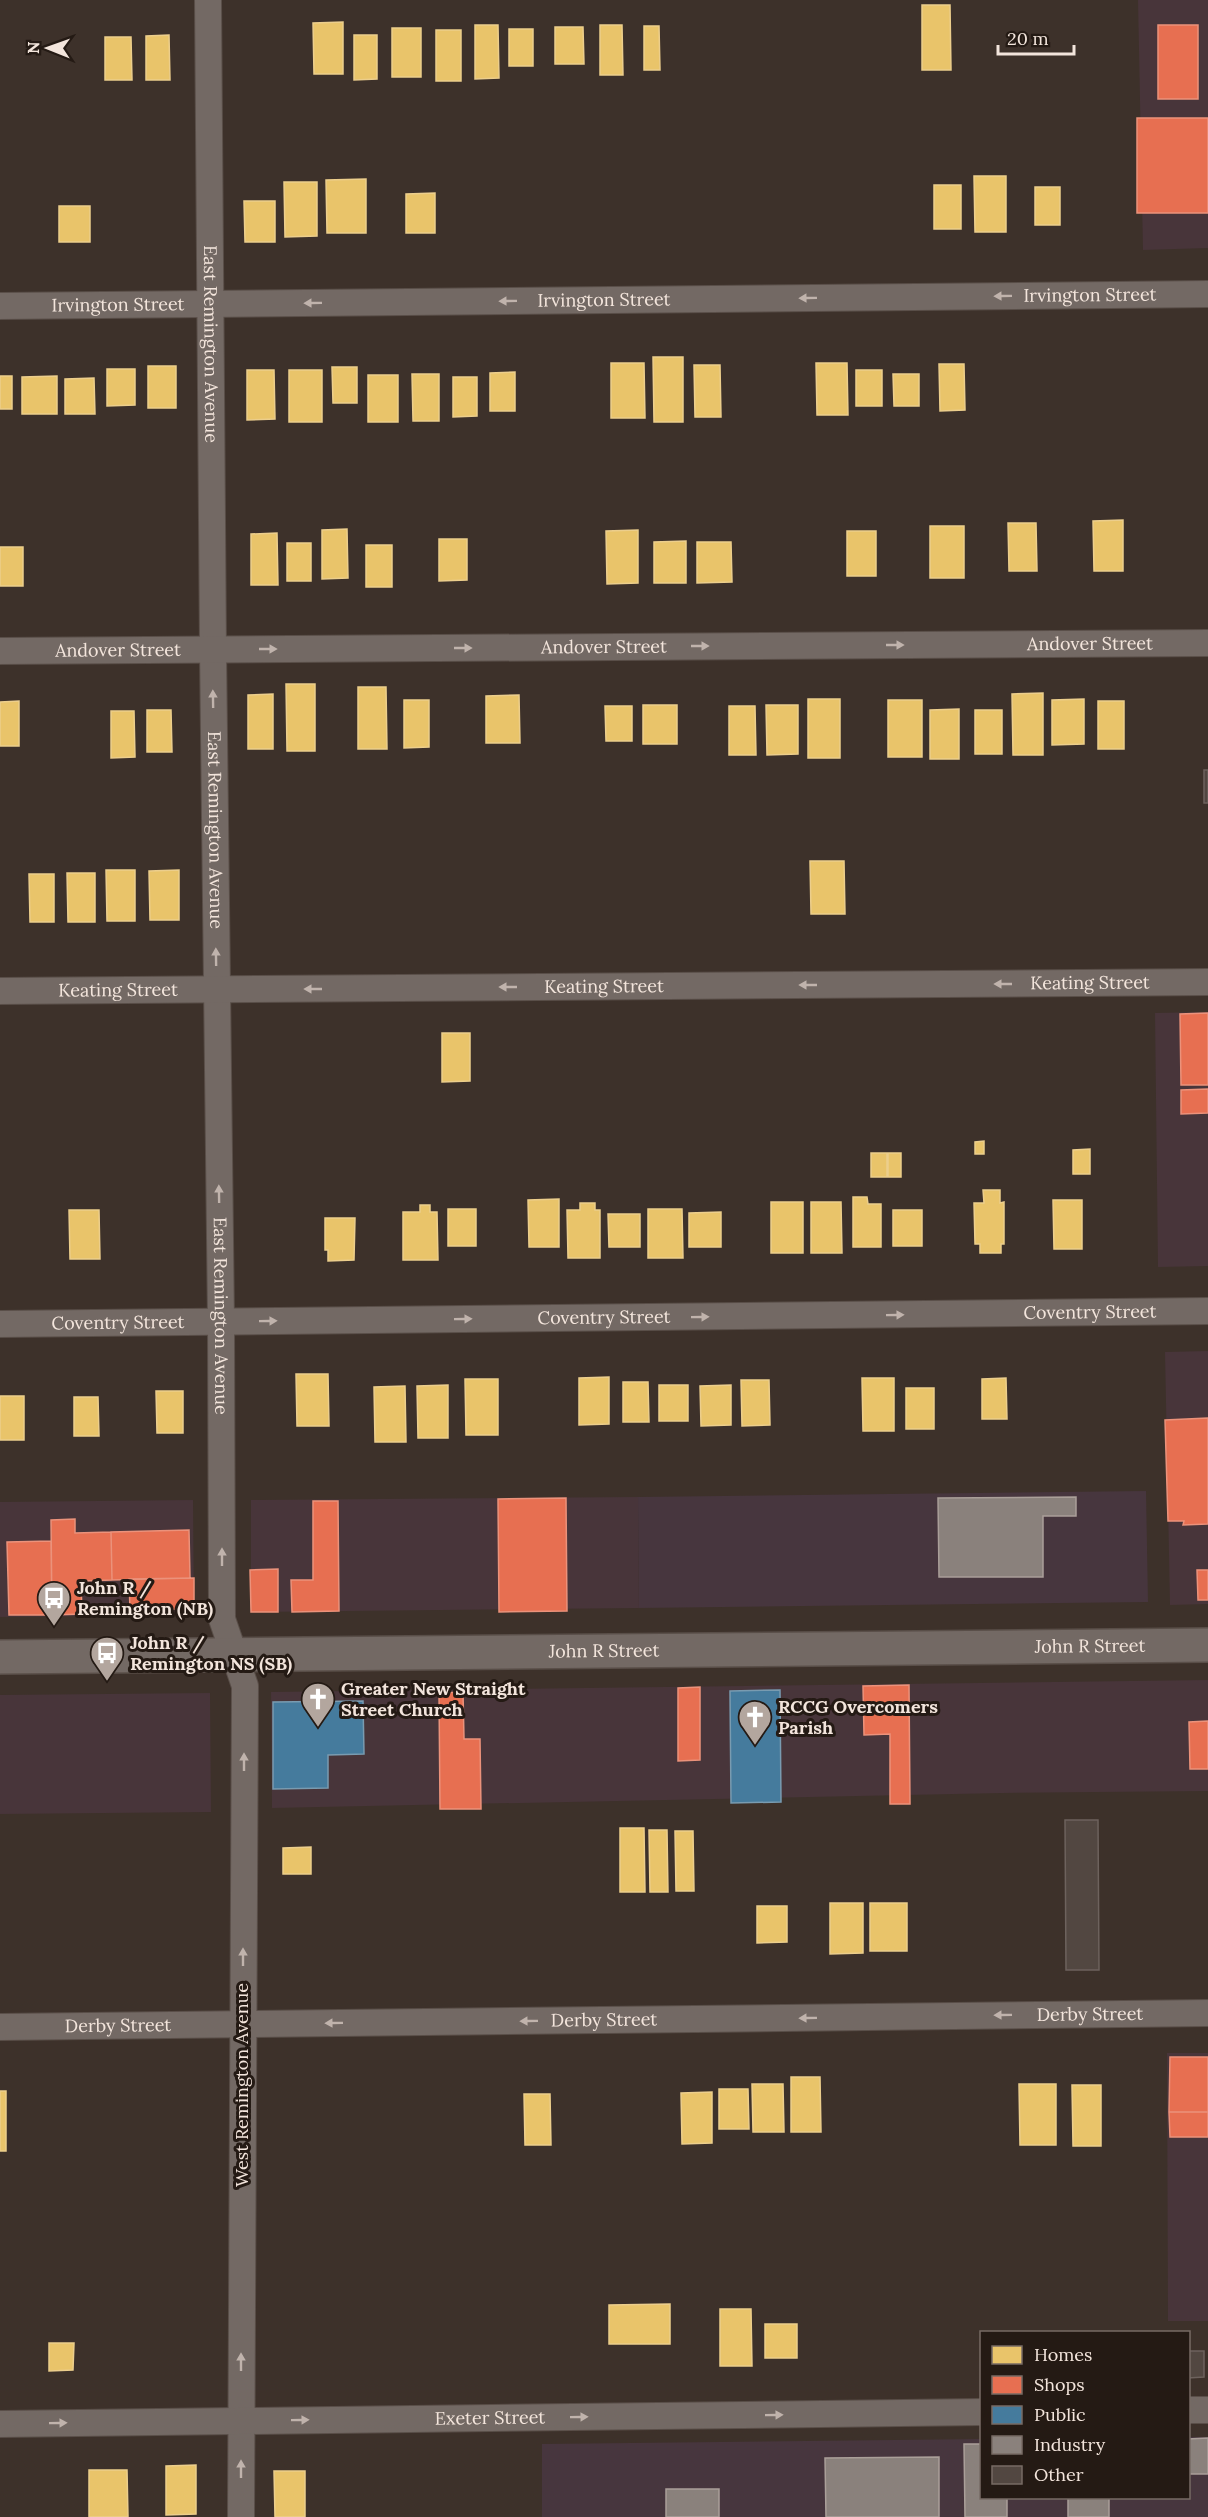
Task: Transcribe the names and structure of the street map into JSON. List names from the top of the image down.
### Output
{
  "streets": {
    "main road": ["John R Street"],
    "street": [
      "Irvington Street",
      "East Remington Avenue",
      "Andover Street",
      "Keating Street",
      "Coventry Street",
      "Derby Street",
      "West Remington Avenue",
      "Exeter Street"
    ]
  },
  "crossings": [
    ["Irvington Street", "East Remington Avenue"],
    ["East Remington Avenue", "Andover Street"],
    ["East Remington Avenue", "Keating Street"],
    ["East Remington Avenue", "Coventry Street"],
    ["East Remington Avenue", "John R Street"],
    ["East Remington Avenue", "West Remington Avenue"],
    ["John R Street", "West Remington Avenue"],
    ["Derby Street", "West Remington Avenue"],
    ["West Remington Avenue", "Exeter Street"]
  ],
  "one_way": [
    "Irvington Street",
    "East Remington Avenue",
    "Andover Street",
    "Keating Street",
    "Coventry Street",
    "Derby Street",
    "West Remington Avenue",
    "Exeter Street"
  ],
  "places": {
    "bus stop": ["John R / Remington (NB)", "John R / Remington NS (SB)"],
    "church": ["Greater New Straight Street Church", "RCCG Overcomers Parish"]
  },
  "legend": [
    "Homes",
    "Shops",
    "Public",
    "Industry",
    "Other"
  ],
  "scale_bar": "20 m",
  "north": "left"
}
